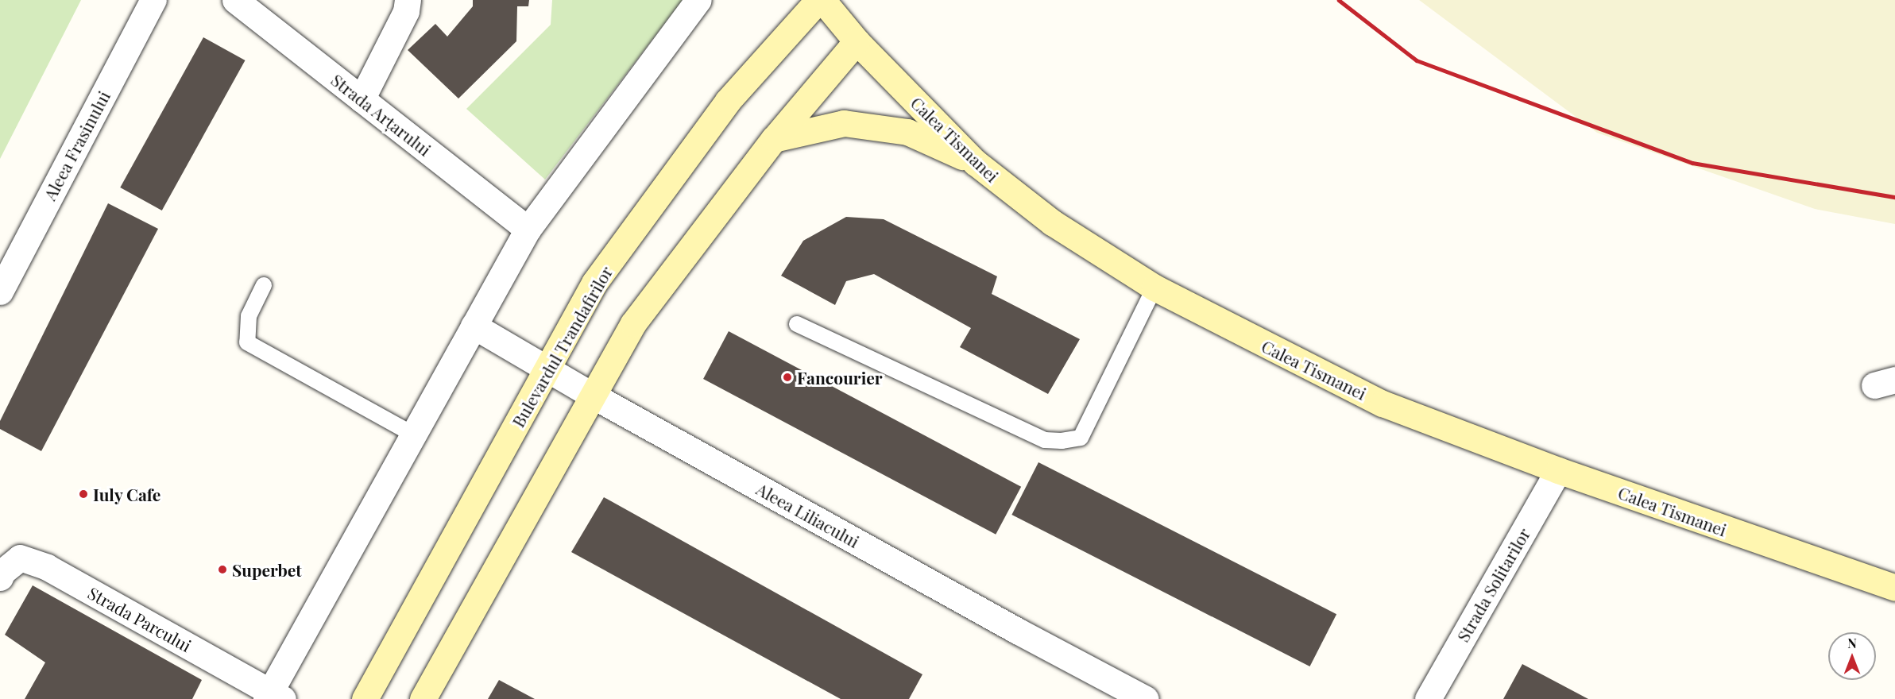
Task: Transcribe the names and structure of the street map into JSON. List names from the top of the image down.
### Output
{
  "streets": {
    "street": [
      "Strada Arțarului",
      "Calea Tismanei",
      "Aleea Frasinului",
      "Bulevardul Trandafirilor",
      "Aleea Liliacului",
      "Strada Solitarilor",
      "Strada Parcului"
    ]
  },
  "crossings": [
    ["Calea Tismanei", "Strada Solitarilor"],
    ["Bulevardul Trandafirilor", "Aleea Liliacului"]
  ],
  "places": ["Fancourier", "Iuly Cafe", "Superbet"],
  "north": "top"
}
